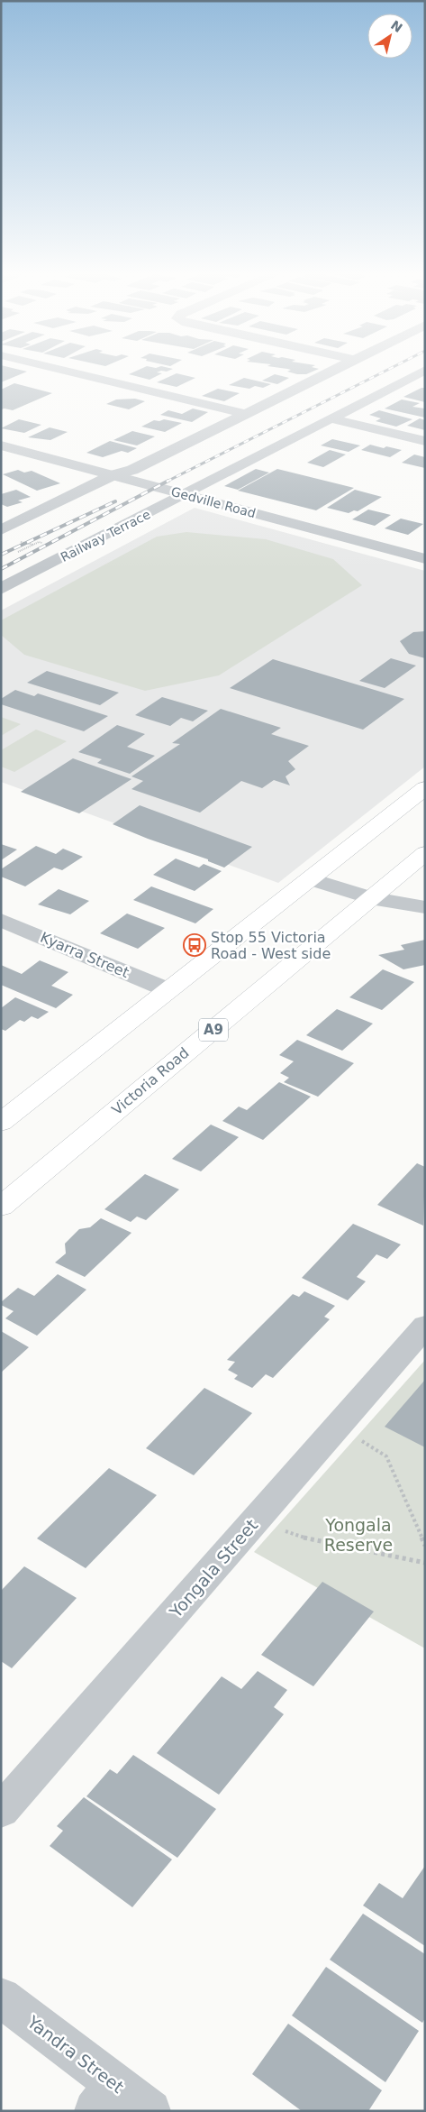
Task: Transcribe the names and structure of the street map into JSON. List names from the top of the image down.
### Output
{
  "streets": {
    "highway": ["A9", "Victoria Road"],
    "street": [
      "Gedville Road",
      "Railway Terrace",
      "Kyarra Street",
      "Yongala Street",
      "Yandra Street"
    ]
  },
  "crossings": [
    ["Gedville Road", "Railway Terrace"]
  ],
  "parks": ["Yongala Reserve"],
  "places": {
    "bus stop": ["Stop 55 Victoria Road - West side"]
  },
  "north": "top right"
}
